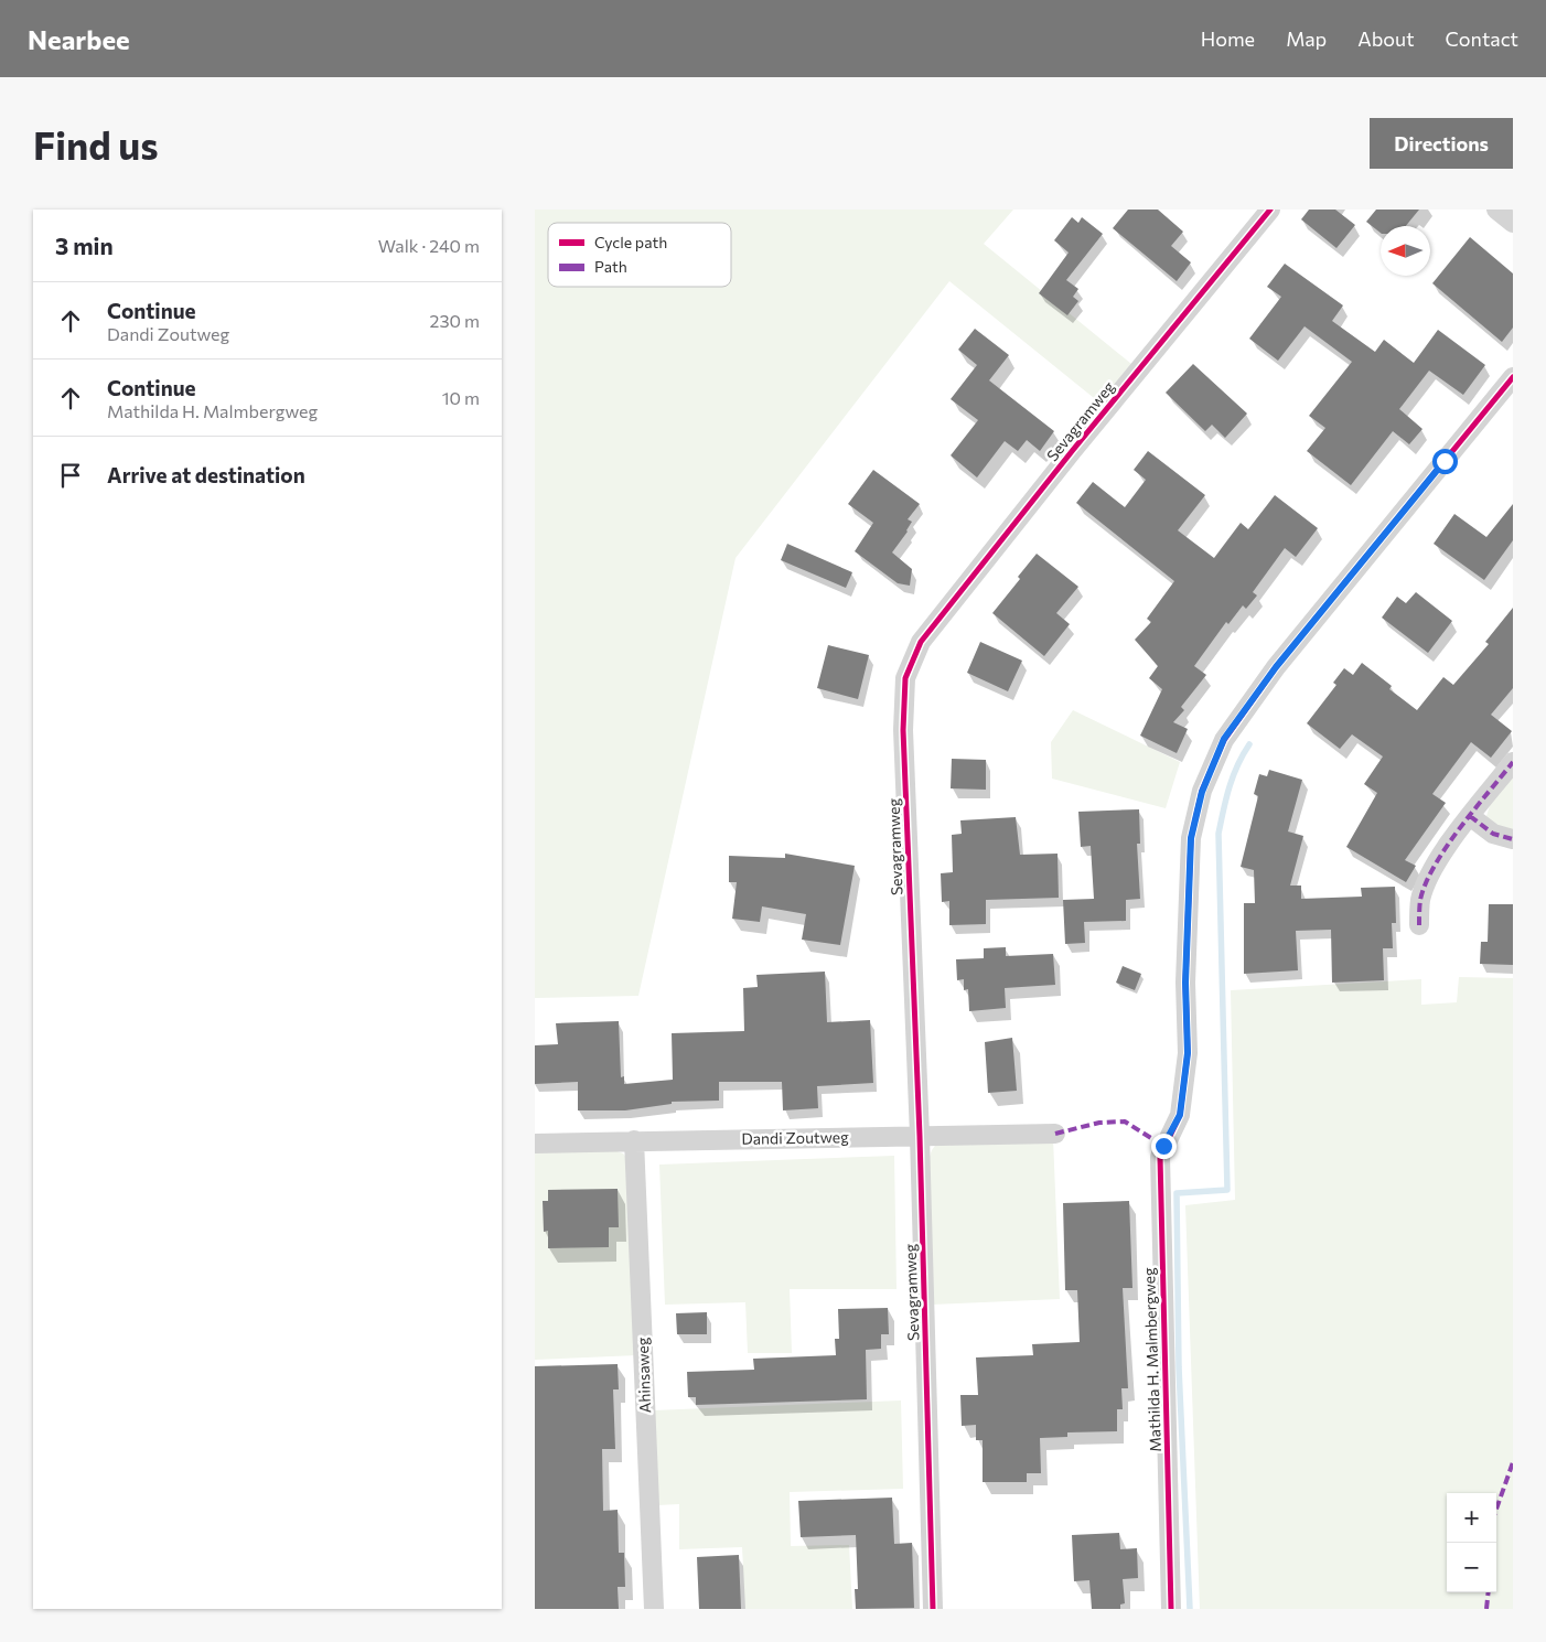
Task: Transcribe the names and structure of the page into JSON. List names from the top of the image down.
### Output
{
  "streets": {
    "street": [
      "Sevagramweg",
      "Dandi Zoutweg",
      "Mathilda H. Malmbergweg",
      "Ahinsaweg"
    ]
  },
  "crossings": [
    ["Sevagramweg", "Dandi Zoutweg"],
    ["Dandi Zoutweg", "Ahinsaweg"]
  ],
  "legend": ["Cycle path", "Path"],
  "north": "left",
  "page": {
    "header": "Nearbee",
    "nav": [
      "Home",
      "Map",
      "About",
      "Contact"
    ],
    "buttons": "Directions",
    "title": "Find us",
    "heading": ["3 min", "Walk · 240 m"],
    "list": [
      ["Continue", "Dandi Zoutweg", "230 m"],
      ["Continue", "Mathilda H. Malmbergweg", "10 m"],
      "Arrive at destination"
    ],
    "map_buttons": ["+", "−"]
  }
}
